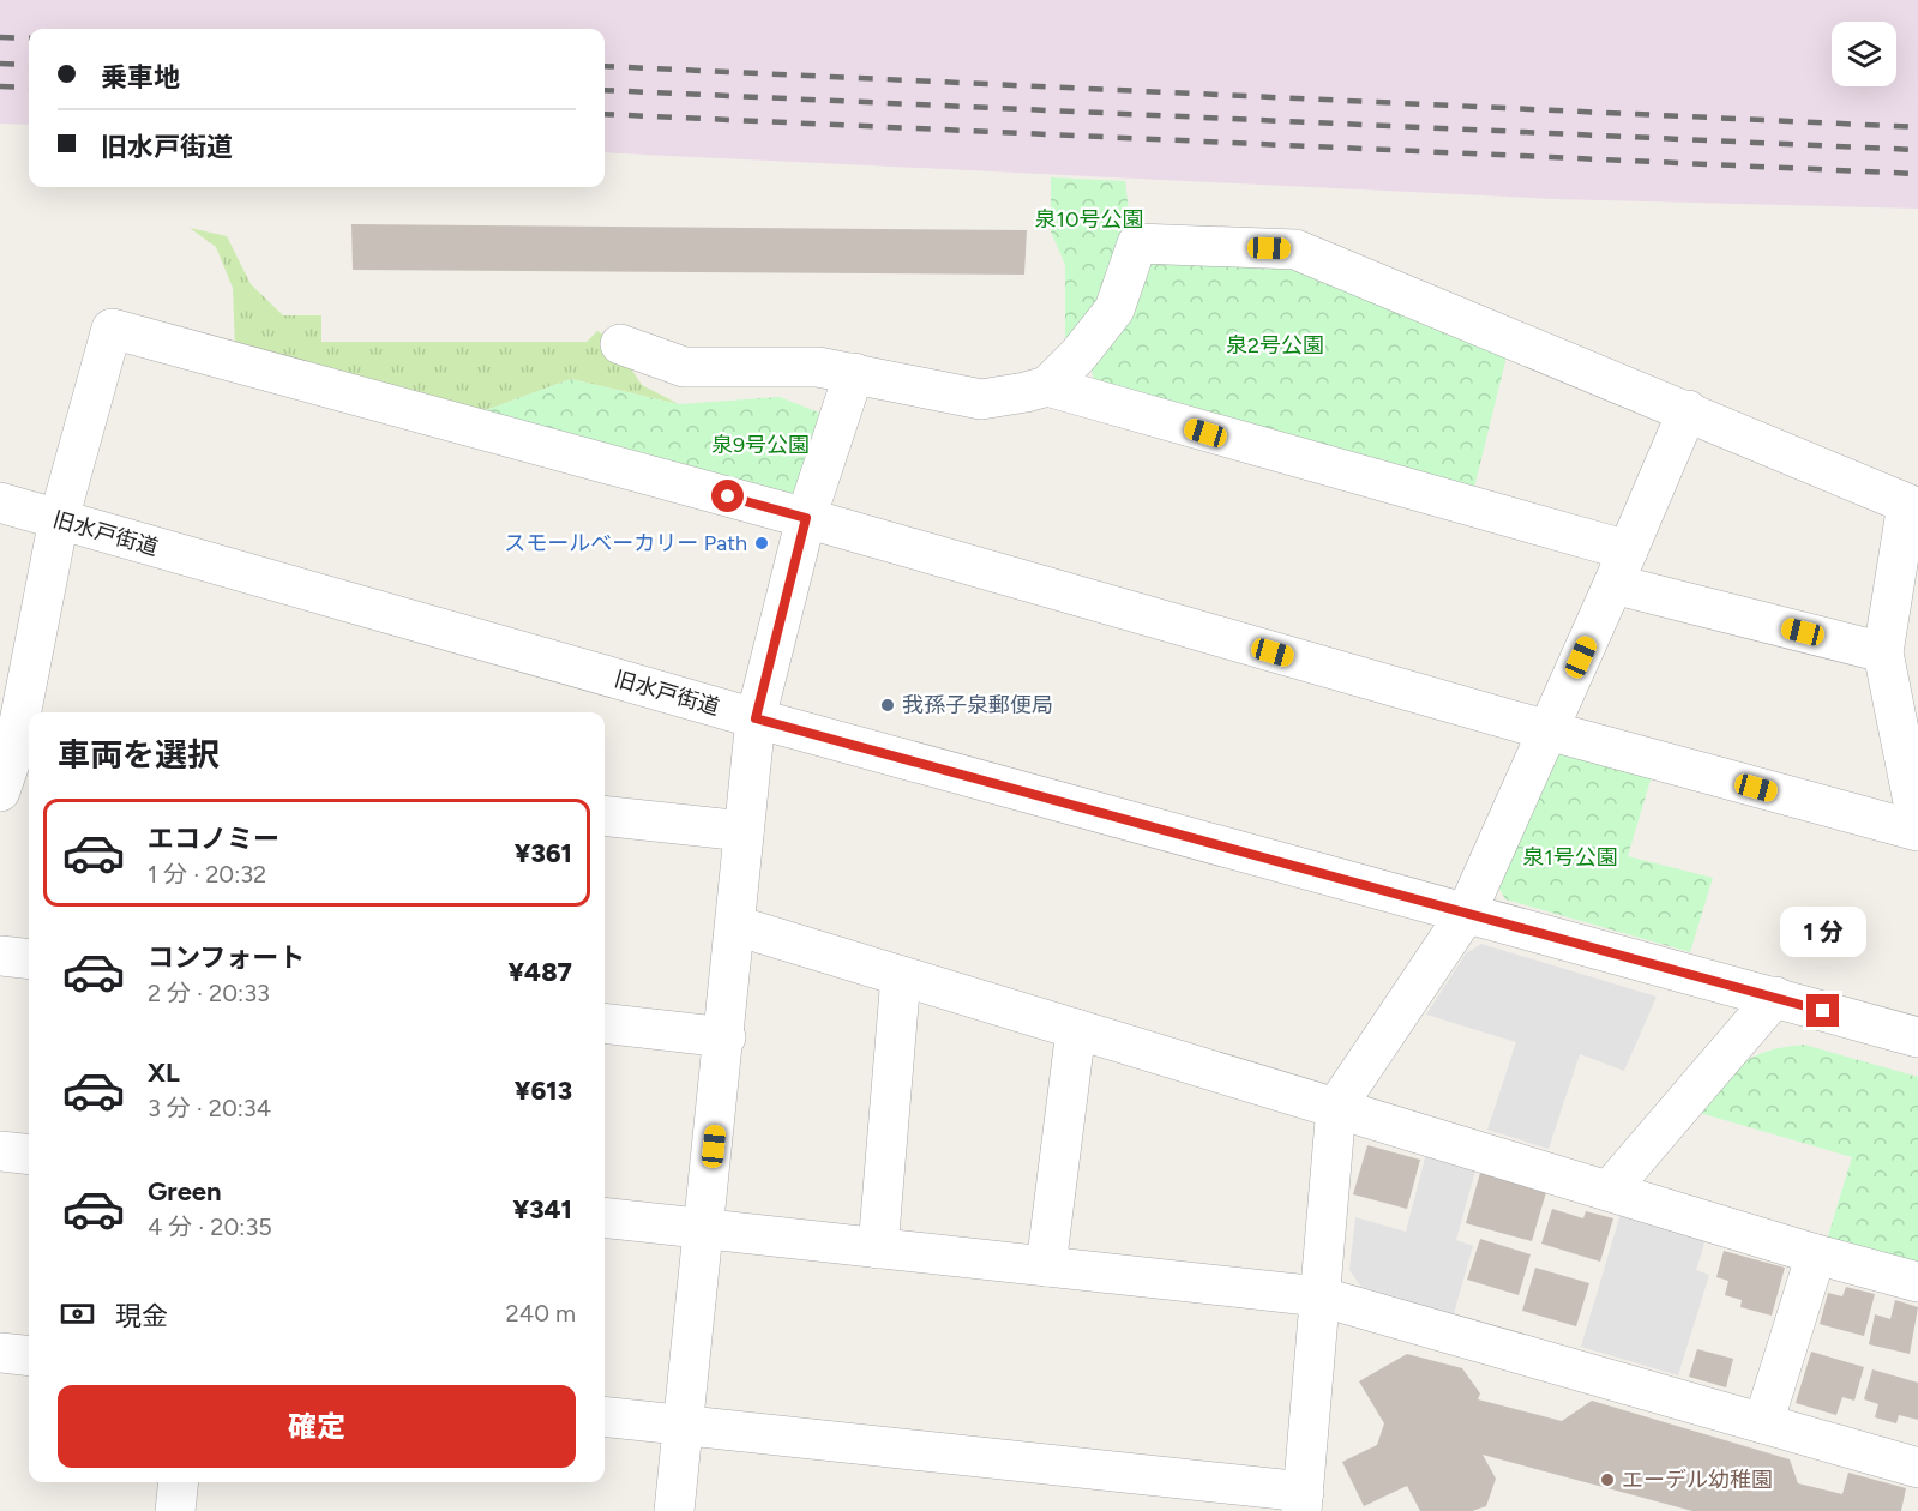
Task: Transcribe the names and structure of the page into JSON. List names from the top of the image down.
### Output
{
  "streets": {
    "street": ["旧水戸街道"]
  },
  "parks": [
    "泉10号公園",
    "泉2号公園",
    "泉9号公園",
    "泉1号公園"
  ],
  "places": ["スモールベーカリー Path", "我孫子泉郵便局", "エーデル幼稚園"],
  "page": {
    "banner": ["乗車地", "旧水戸街道"],
    "heading": "車両を選択",
    "list": [
      {
        "name": "エコノミー",
        "note": "1 分 · 20:32",
        "value": "¥361"
      },
      {
        "name": "コンフォート",
        "note": "2 分 · 20:33",
        "value": "¥487"
      },
      {
        "name": "XL",
        "note": "3 分 · 20:34",
        "value": "¥613"
      },
      {
        "name": "Green",
        "note": "4 分 · 20:35",
        "value": "¥341"
      }
    ],
    "bubble": "1 分",
    "pay": ["現金", "240 m"],
    "buttons": "確定"
  }
}
